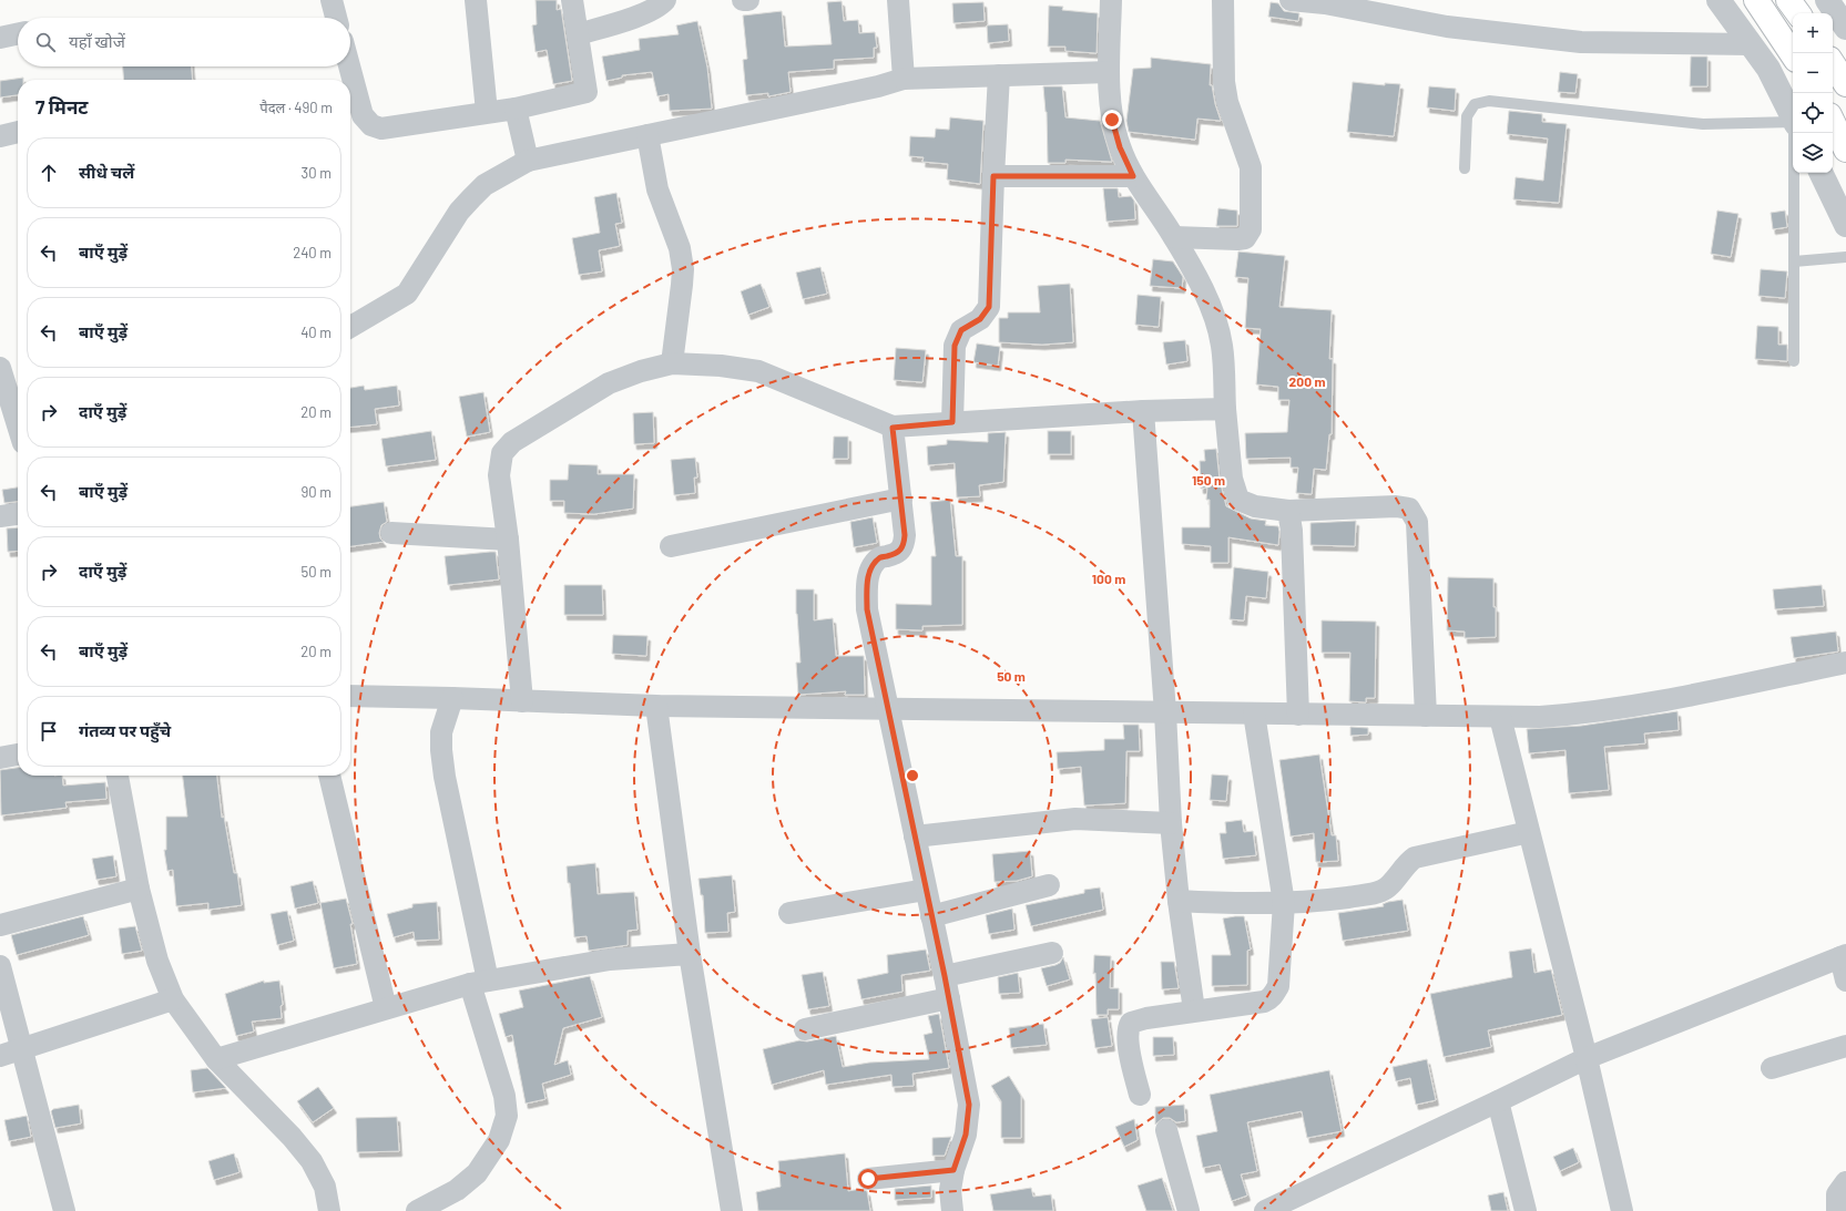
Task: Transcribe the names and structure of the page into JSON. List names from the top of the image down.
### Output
{
  "page": {
    "map_buttons": ["+", "−"],
    "search": "यहाँ खोजें",
    "heading": ["7 मिनट", "पैदल · 490 m"],
    "list": [
      ["सीधे चलें", "30 m"],
      ["बाएँ मुड़ें", "240 m"],
      ["बाएँ मुड़ें", "40 m"],
      ["दाएँ मुड़ें", "20 m"],
      ["बाएँ मुड़ें", "90 m"],
      ["दाएँ मुड़ें", "50 m"],
      ["बाएँ मुड़ें", "20 m"],
      "गंतव्य पर पहुँचे"
    ]
  },
  "rings": [
    "200 m",
    "150 m",
    "100 m",
    "50 m"
  ]
}
